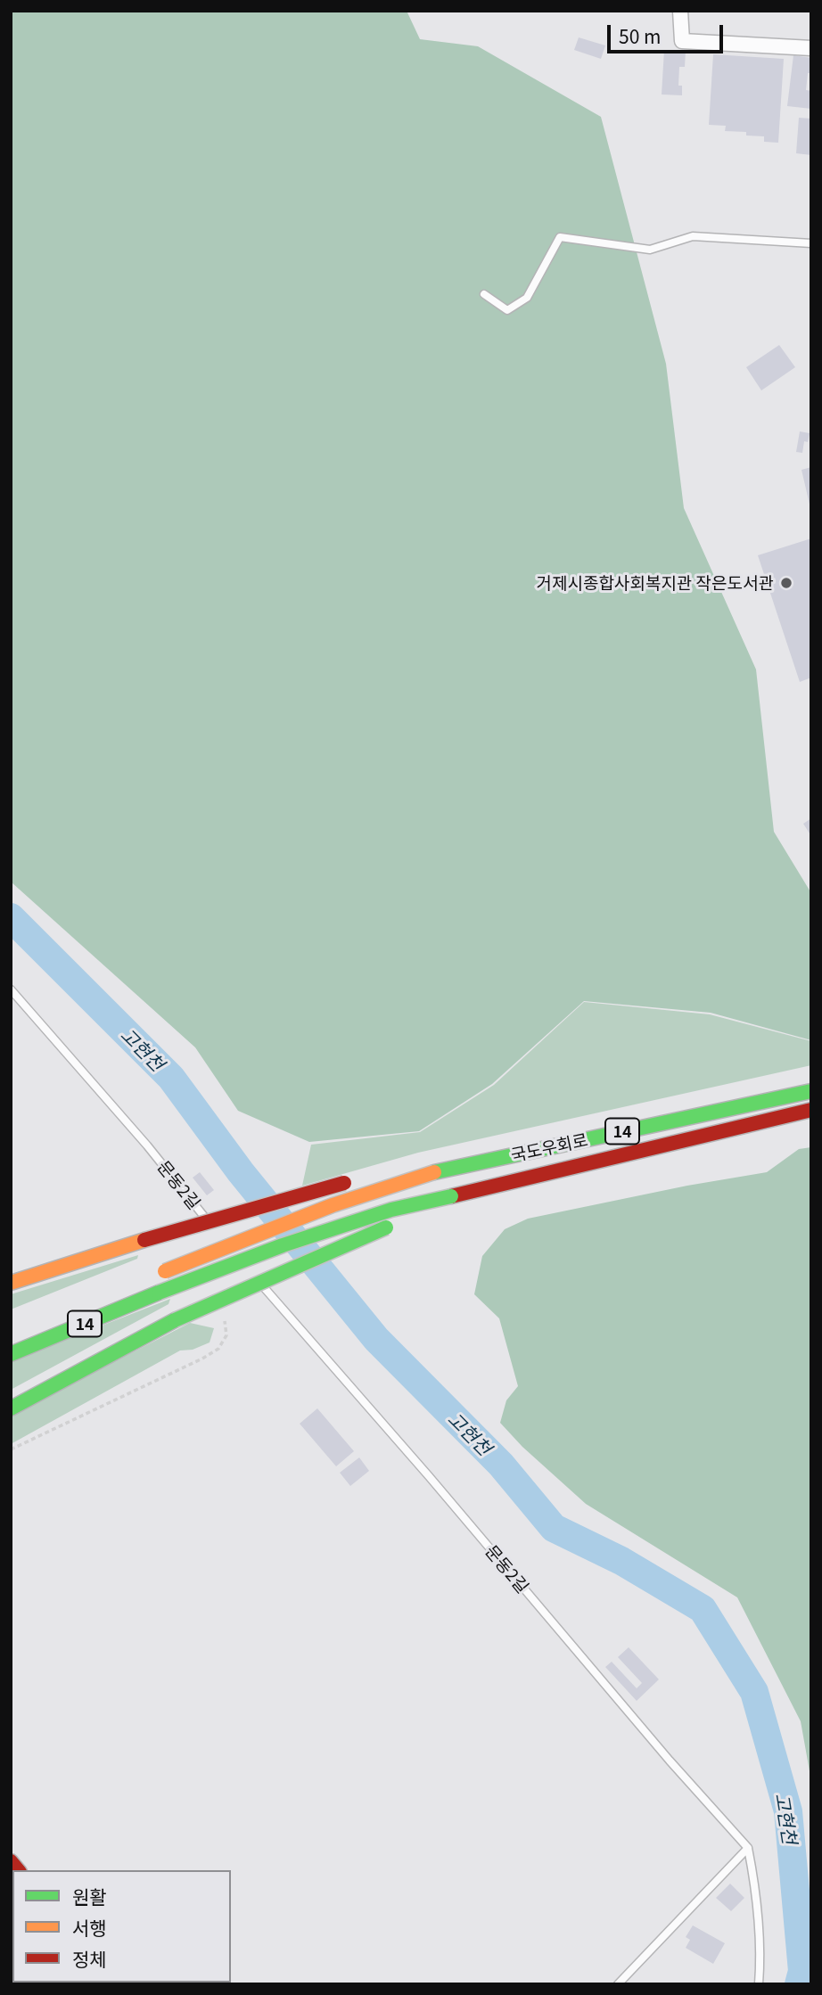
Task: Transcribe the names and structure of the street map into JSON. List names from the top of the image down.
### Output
{
  "streets": {
    "main road": ["14", "국도우회로"],
    "lane": ["문동2길"]
  },
  "crossings": [
    ["14", "국도우회로"]
  ],
  "water": ["고현천"],
  "places": ["거제시종합사회복지관 작은도서관"],
  "legend": ["원활", "서행", "정체"],
  "scale_bar": "50 m"
}
